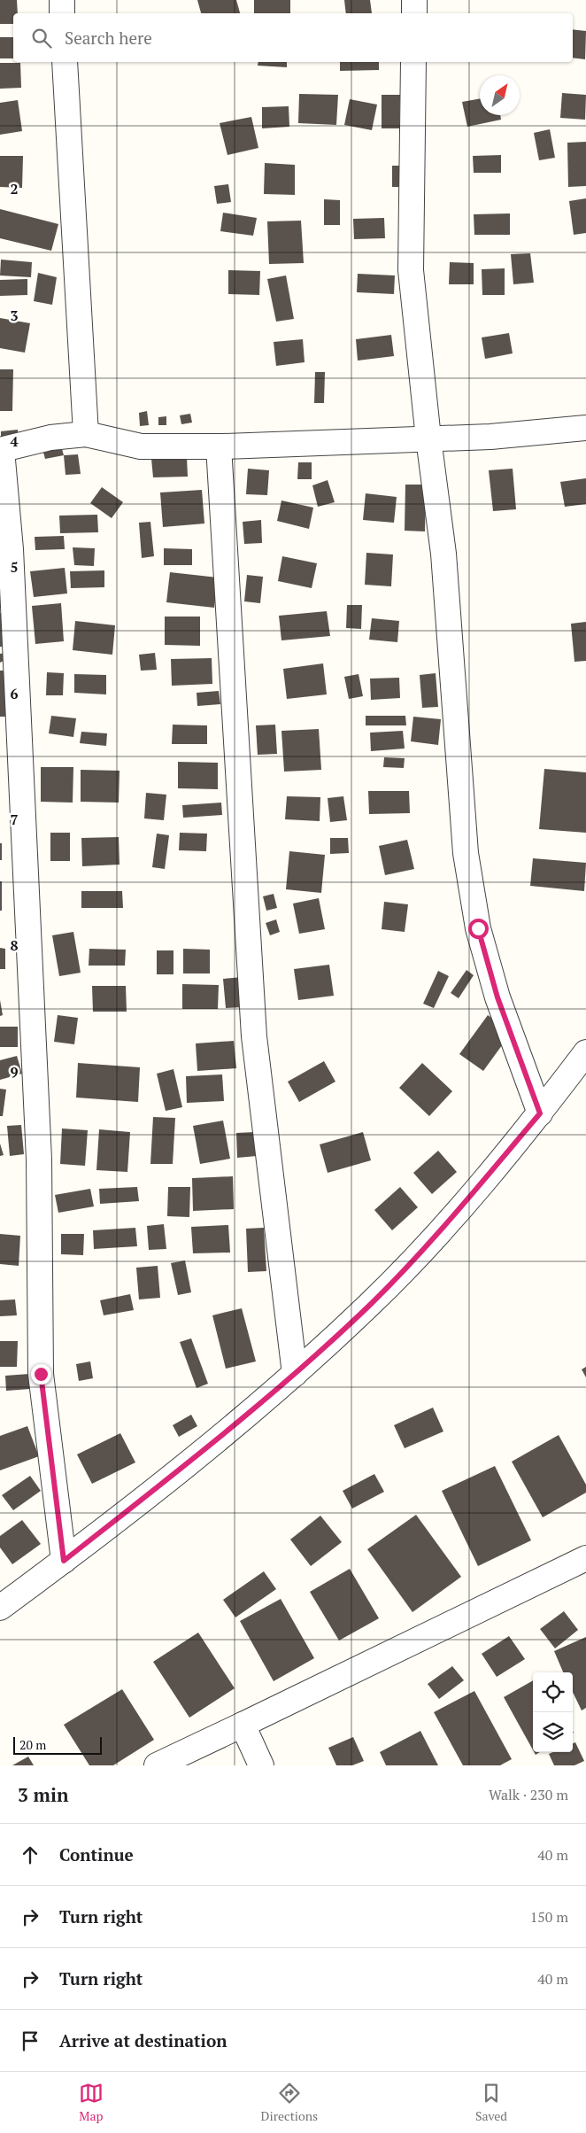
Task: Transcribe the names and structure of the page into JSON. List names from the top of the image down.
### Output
{
  "scale_bar": "20 m",
  "north": "top right",
  "page": {
    "search": "Search here",
    "scale": "20 m",
    "heading": ["3 min", "Walk · 230 m"],
    "list": [
      ["Continue", "40 m"],
      ["Turn right", "150 m"],
      ["Turn right", "40 m"],
      "Arrive at destination"
    ],
    "nav": ["Map", "Directions", "Saved"]
  },
  "grid": {
    "rows": [
      "2",
      "3",
      "4",
      "5",
      "6",
      "7",
      "8",
      "9"
    ]
  }
}
